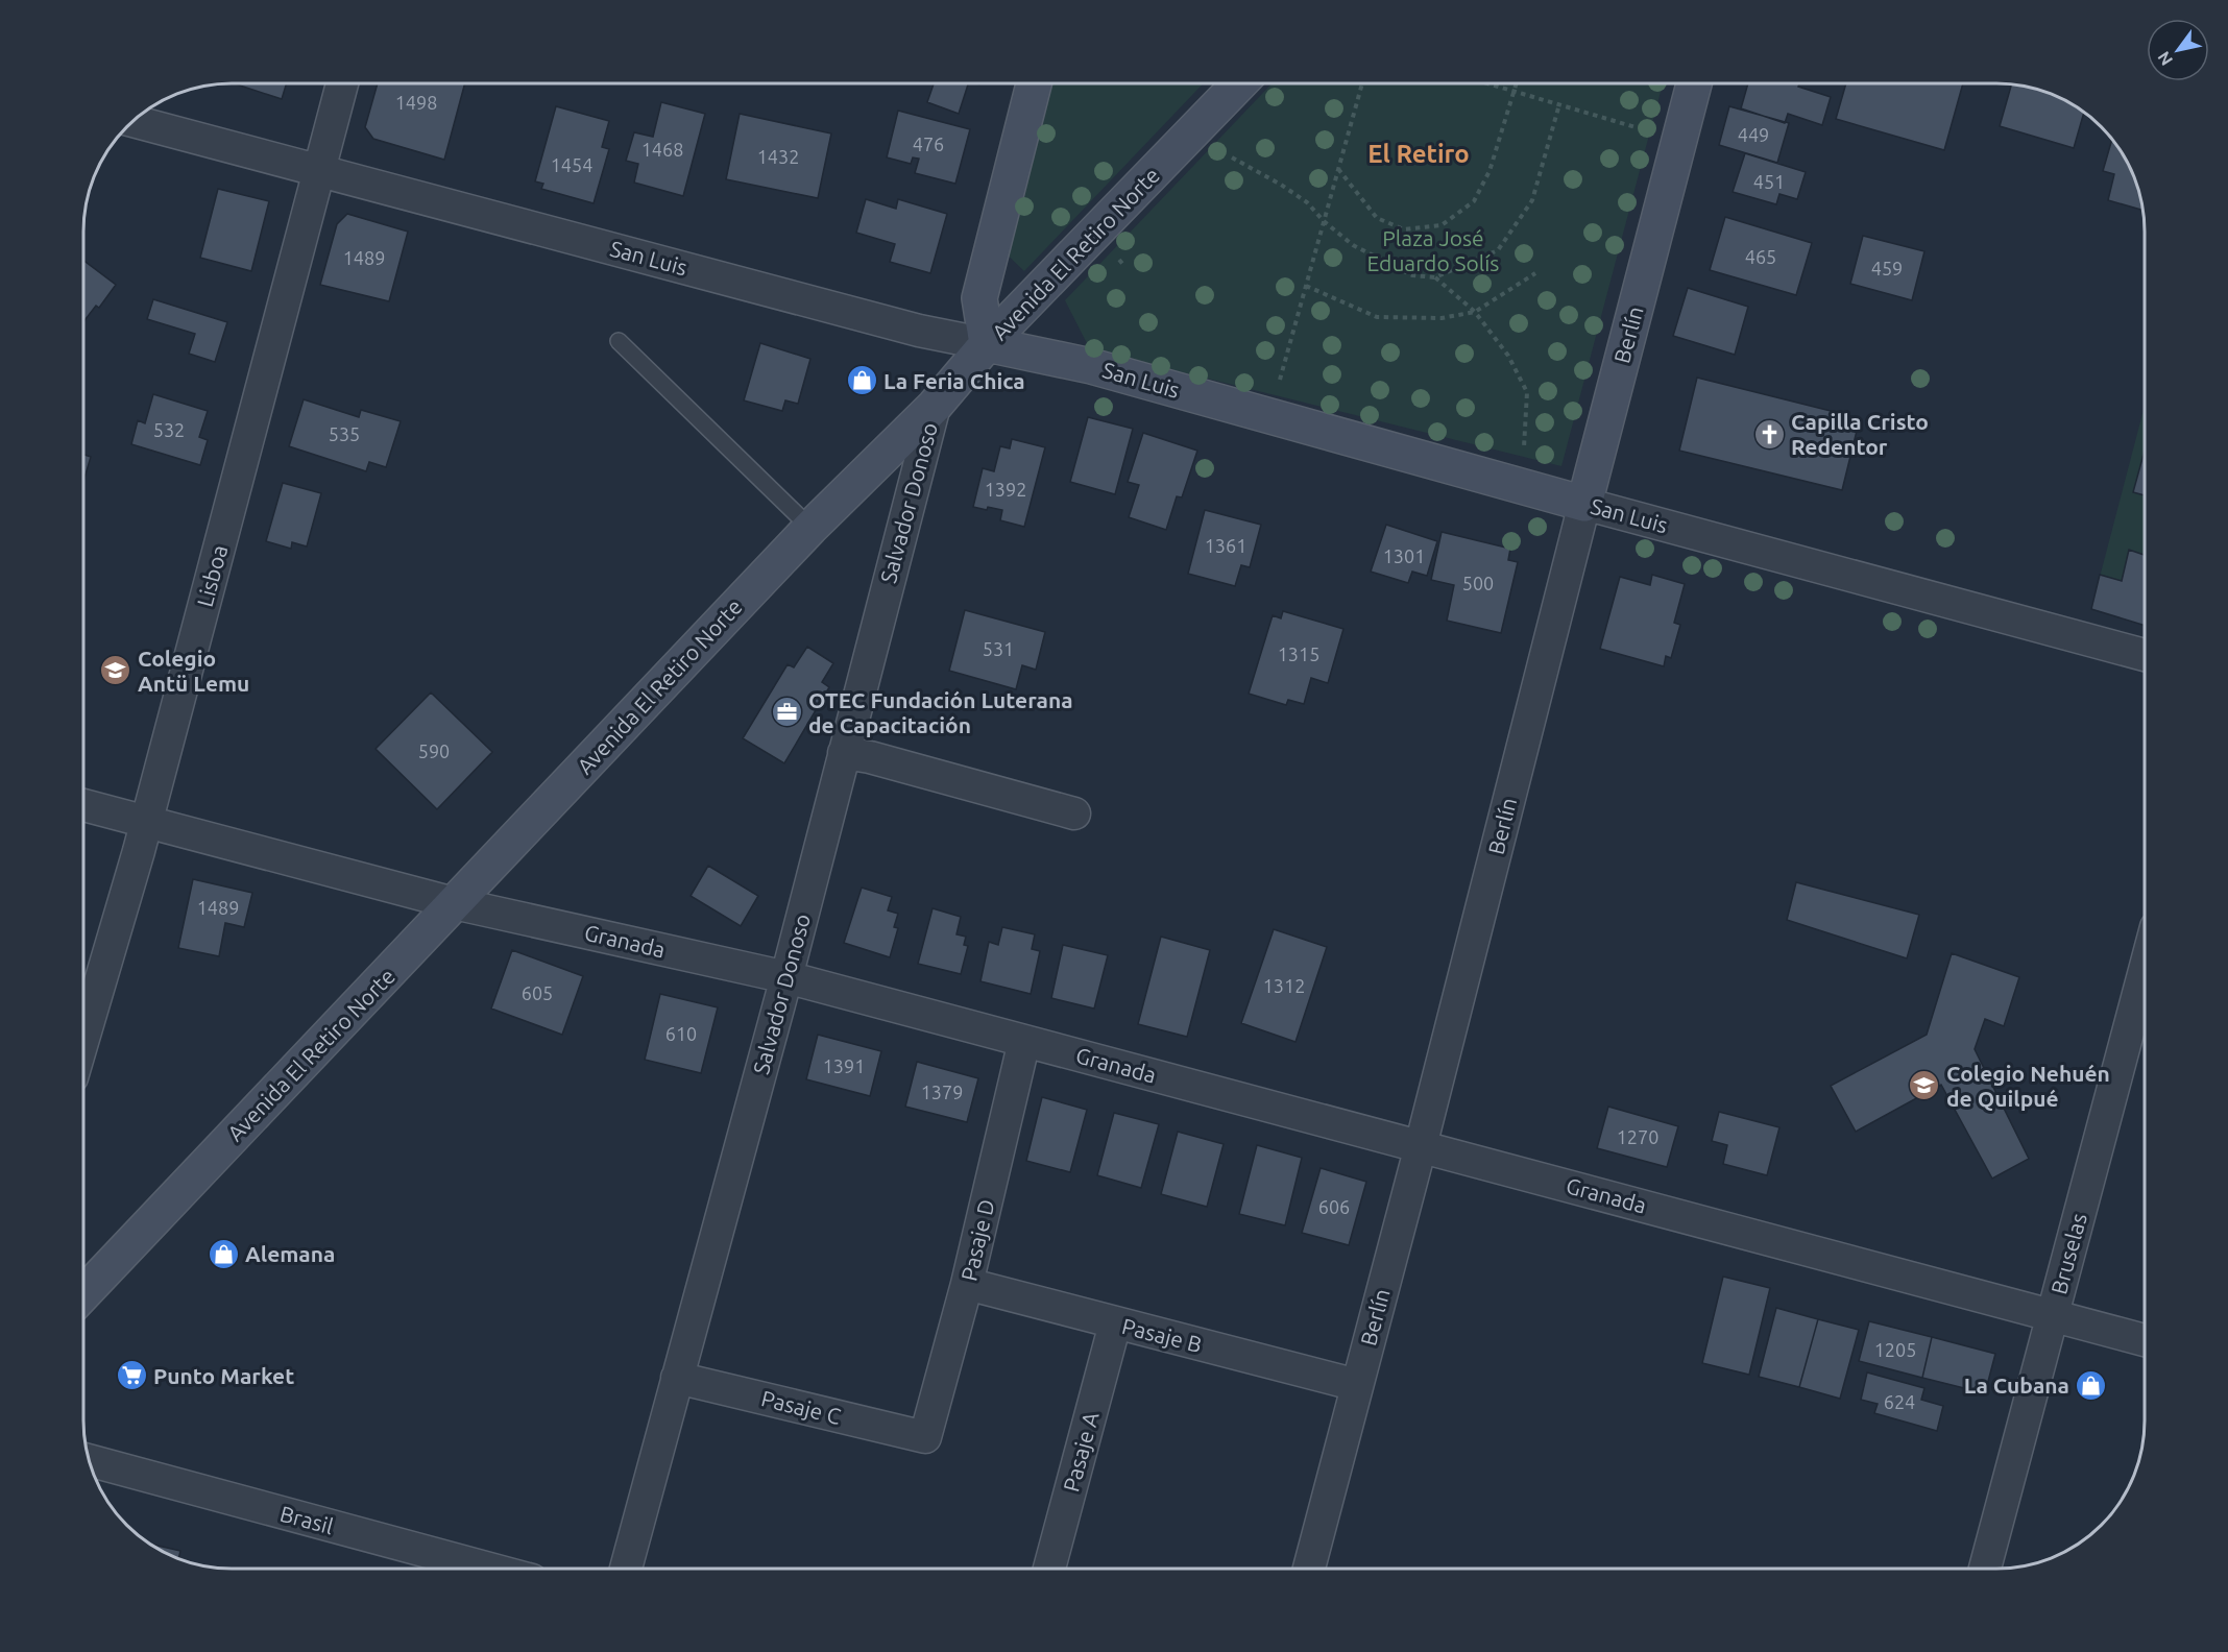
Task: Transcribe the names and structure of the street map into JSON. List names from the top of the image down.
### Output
{
  "streets": {
    "street": [
      "Avenida El Retiro Norte",
      "San Luis",
      "Berlín",
      "Salvador Donoso",
      "Lisboa",
      "Granada",
      "Pasaje D",
      "Bruselas",
      "Pasaje B",
      "Pasaje C",
      "Pasaje A",
      "Brasil"
    ]
  },
  "crossings": [
    ["Avenida El Retiro Norte", "San Luis"],
    ["Avenida El Retiro Norte", "Salvador Donoso"],
    ["Avenida El Retiro Norte", "Granada"],
    ["San Luis", "Berlín"],
    ["San Luis", "Lisboa"],
    ["Berlín", "Granada"],
    ["Berlín", "Pasaje B"],
    ["Salvador Donoso", "Granada"],
    ["Salvador Donoso", "Pasaje C"],
    ["Lisboa", "Granada"],
    ["Granada", "Pasaje D"],
    ["Granada", "Bruselas"],
    ["Pasaje D", "Pasaje B"],
    ["Pasaje D", "Pasaje C"],
    ["Pasaje B", "Pasaje A"]
  ],
  "districts": ["El Retiro"],
  "parks": ["Plaza José Eduardo Solís"],
  "places": {
    "shop": ["La Feria Chica", "Alemana", "La Cubana"],
    "church": ["Capilla Cristo Redentor"],
    "school or university": ["Colegio Antü Lemu", "Colegio Nehuén de Quilpué"],
    "office": ["OTEC Fundación Luterana de Capacitación"],
    "supermarket": ["Punto Market"]
  },
  "house_numbers": [
    "1498",
    "449",
    "476",
    "1468",
    "1432",
    "1454",
    "451",
    "465",
    "1489",
    "459",
    "532",
    "535",
    "1392",
    "1361",
    "1301",
    "500",
    "531",
    "1315",
    "590",
    "1489",
    "1312",
    "605",
    "610",
    "1391",
    "1379",
    "1270",
    "606",
    "1205",
    "624"
  ],
  "north": "bottom left"
}
